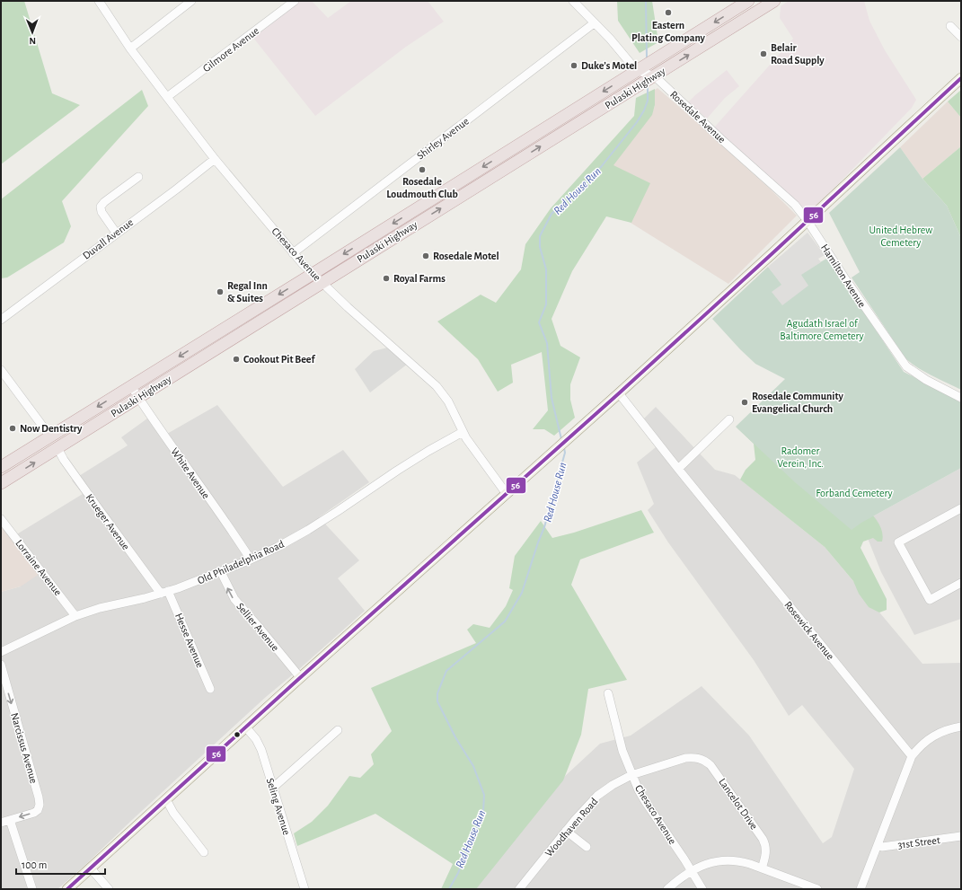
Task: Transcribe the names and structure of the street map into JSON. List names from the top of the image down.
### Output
{
  "streets": {
    "highway": ["Pulaski Highway"],
    "street": [
      "Gilmore Avenue",
      "Rosedale Avenue",
      "Shirley Avenue",
      "Duvall Avenue",
      "Chesaco Avenue",
      "Hamilton Avenue",
      "White Avenue",
      "Krueger Avenue",
      "Old Philadelphia Road",
      "Lorraine Avenue",
      "Sellier Avenue",
      "Rosewick Avenue",
      "Hesse Avenue",
      "Narcissus Avenue",
      "Lancelot Drive",
      "Seling Avenue",
      "Woodhaven Road",
      "31st Street"
    ]
  },
  "crossings": [
    ["Gilmore Avenue", "Chesaco Avenue"],
    ["Pulaski Highway", "Rosedale Avenue"],
    ["Pulaski Highway", "Chesaco Avenue"],
    ["Pulaski Highway", "White Avenue"],
    ["Pulaski Highway", "Krueger Avenue"],
    ["Rosedale Avenue", "Hamilton Avenue"],
    ["Shirley Avenue", "Chesaco Avenue"],
    ["Duvall Avenue", "Chesaco Avenue"],
    ["Chesaco Avenue", "Old Philadelphia Road"],
    ["Chesaco Avenue", "Lancelot Drive"],
    ["Chesaco Avenue", "Woodhaven Road"],
    ["White Avenue", "Old Philadelphia Road"],
    ["Krueger Avenue", "Old Philadelphia Road"],
    ["Krueger Avenue", "Hesse Avenue"],
    ["Old Philadelphia Road", "Lorraine Avenue"],
    ["Old Philadelphia Road", "Sellier Avenue"],
    ["Old Philadelphia Road", "Hesse Avenue"],
    ["Lancelot Drive", "Woodhaven Road"]
  ],
  "one_way": ["Sellier Avenue"],
  "water": ["Red House Run"],
  "parks": [
    "United Hebrew Cemetery",
    "Agudath Israel of Baltimore Cemetery",
    "Radomer Verein, Inc.",
    "Forband Cemetery"
  ],
  "places": [
    "Eastern Plating Company",
    "Belair Road Supply",
    "Duke’s Motel",
    "Rosedale Loudmouth Club",
    "Rosedale Motel",
    "Royal Farms",
    "Regal Inn & Suites",
    "Cookout Pit Beef",
    "Rosedale Community Evangelical Church",
    "Now Dentistry"
  ],
  "lines": ["transit line 56"],
  "scale_bar": "100 m",
  "north": "bottom"
}
